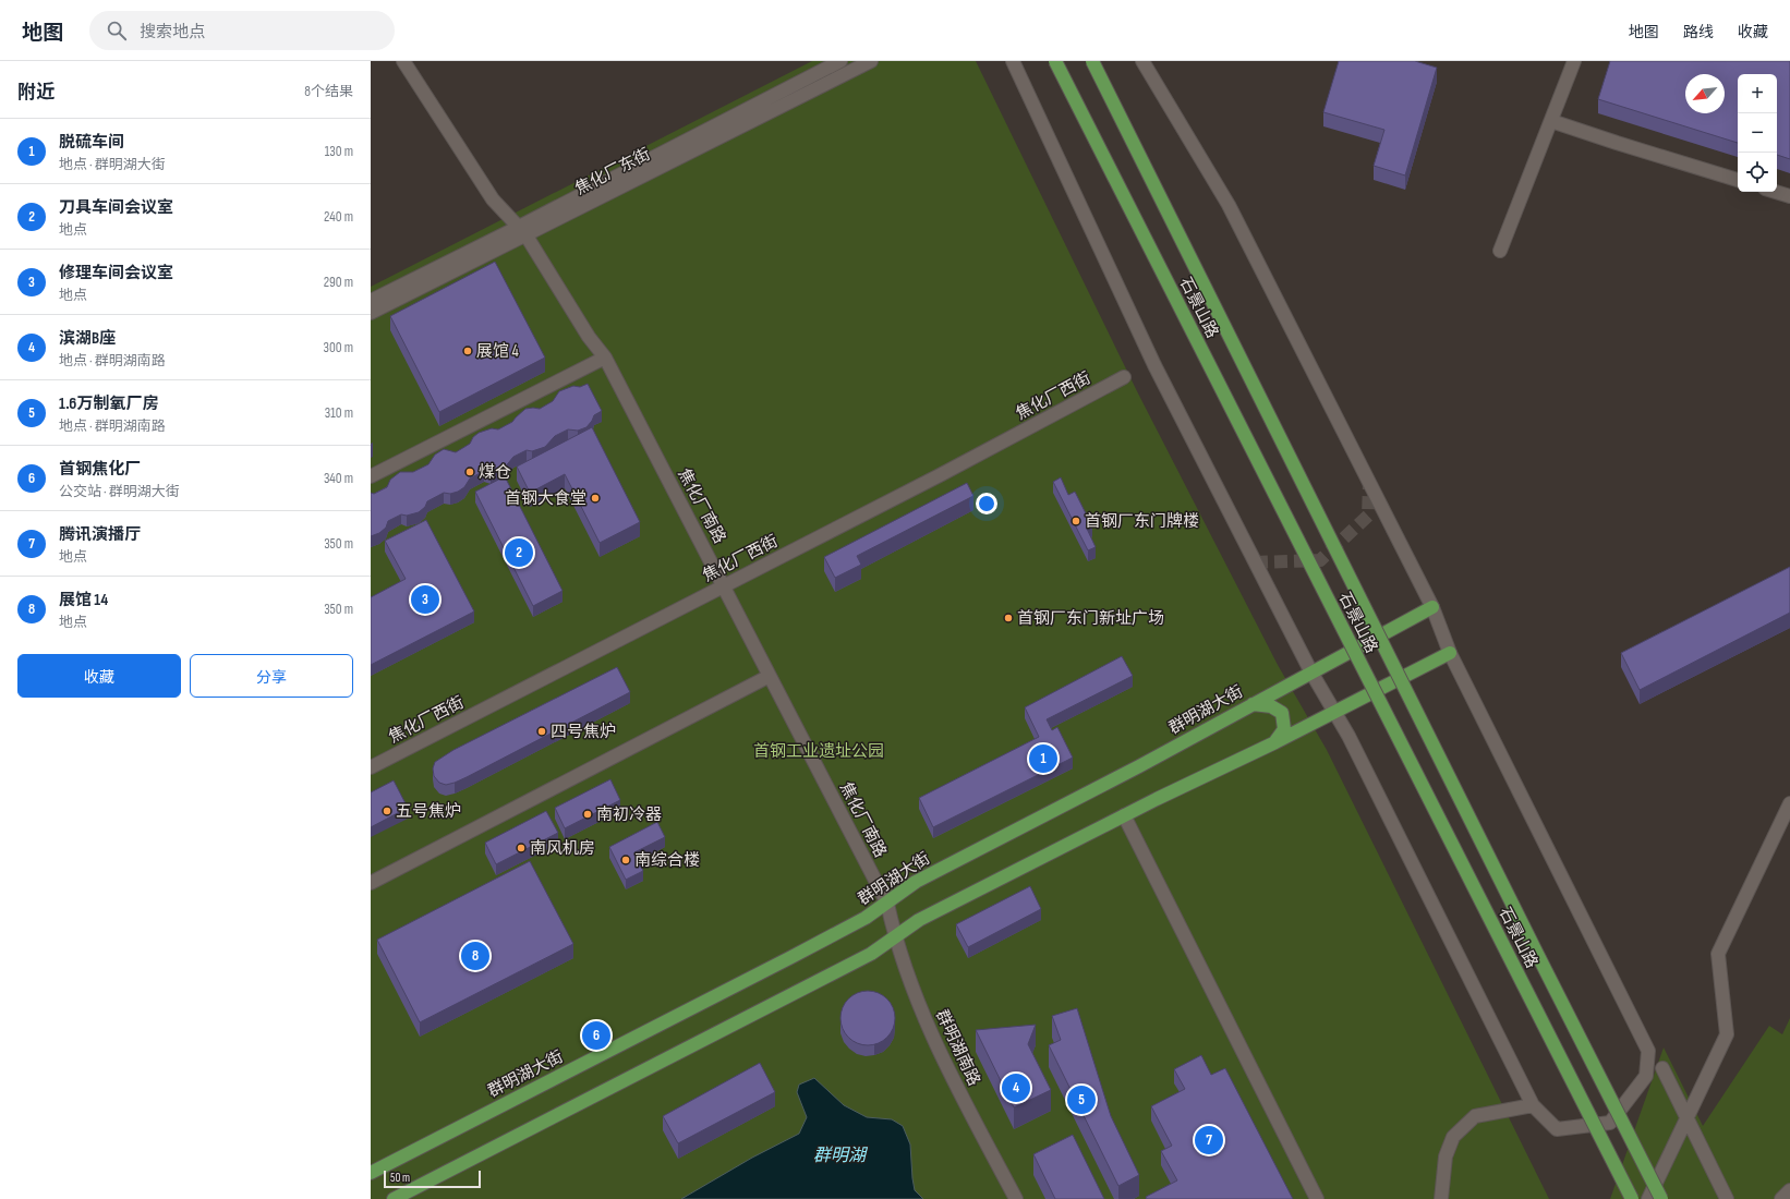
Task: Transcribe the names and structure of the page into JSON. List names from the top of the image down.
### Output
{
  "streets": {
    "main road": ["石景山路", "群明湖大街"],
    "street": [
      "焦化厂东街",
      "焦化厂西街",
      "焦化厂南路",
      "群明湖南路"
    ]
  },
  "crossings": [
    ["焦化厂东街", "焦化厂南路"],
    ["焦化厂西街", "焦化厂南路"],
    ["焦化厂南路", "群明湖大街"],
    ["焦化厂南路", "群明湖南路"],
    ["群明湖大街", "群明湖南路"]
  ],
  "water": ["群明湖"],
  "parks": ["首钢工业遗址公园"],
  "places": [
    "展馆 4",
    "煤仓",
    "首钢大食堂",
    "首钢厂东门牌楼",
    "首钢厂东门新址广场",
    "四号焦炉",
    "五号焦炉",
    "南初冷器",
    "南风机房",
    "南综合楼"
  ],
  "scale_bar": "50 m",
  "north": "bottom left",
  "page": {
    "header": "地图",
    "search": "搜索地点",
    "nav": ["地图", "路线", "收藏"],
    "heading": ["附近", "8个结果"],
    "map_buttons": ["+", "−"],
    "list": [
      {
        "mark": "1",
        "name": "脱硫车间",
        "note": "地点 · 群明湖大街",
        "value": "130 m"
      },
      {
        "mark": "2",
        "name": "刀具车间会议室",
        "note": "地点",
        "value": "240 m"
      },
      {
        "mark": "3",
        "name": "修理车间会议室",
        "note": "地点",
        "value": "290 m"
      },
      {
        "mark": "4",
        "name": "滨湖B座",
        "note": "地点 · 群明湖南路",
        "value": "300 m"
      },
      {
        "mark": "5",
        "name": "1.6万制氧厂房",
        "note": "地点 · 群明湖南路",
        "value": "310 m"
      },
      {
        "mark": "6",
        "name": "首钢焦化厂",
        "note": "公交站 · 群明湖大街",
        "value": "340 m"
      },
      {
        "mark": "7",
        "name": "腾讯演播厅",
        "note": "地点",
        "value": "350 m"
      },
      {
        "mark": "8",
        "name": "展馆 14",
        "note": "地点",
        "value": "350 m"
      }
    ],
    "pins": [
      "2",
      "3",
      "1",
      "8",
      "6",
      "4",
      "5",
      "7"
    ],
    "buttons": ["收藏", "分享"],
    "scale": "50 m"
  }
}
